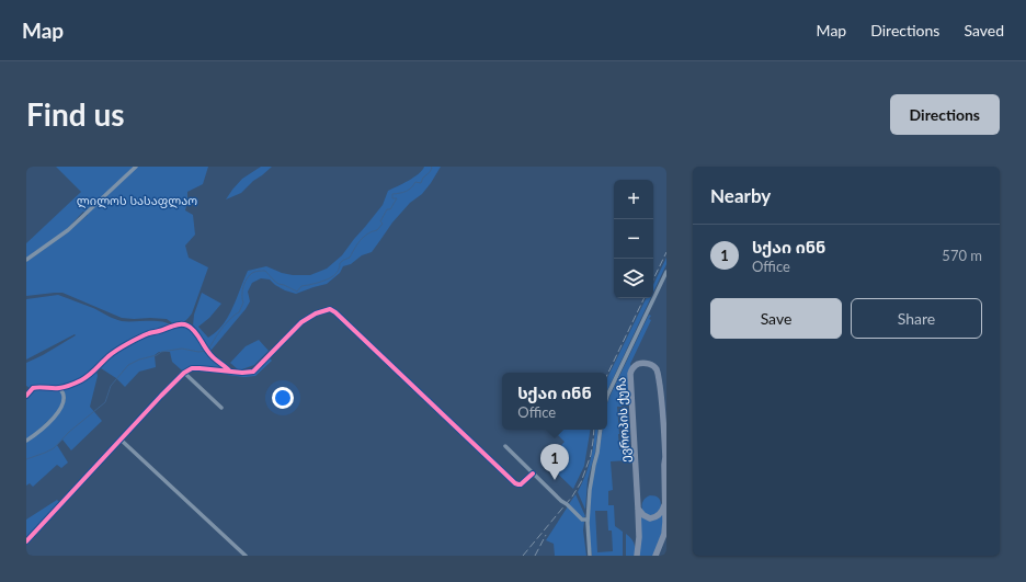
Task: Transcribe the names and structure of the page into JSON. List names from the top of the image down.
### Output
{
  "streets": {
    "main road": ["ევროპის ქუჩა"]
  },
  "parks": ["ლილოს სასაფლაო"],
  "page": {
    "header": "Map",
    "nav": ["Map", "Directions", "Saved"],
    "buttons": [
      "Directions",
      ["Save", "Share"]
    ],
    "title": "Find us",
    "heading": "Nearby",
    "map_buttons": ["+", "−"],
    "list": [
      {
        "mark": "1",
        "name": "სქაი ინნ",
        "note": "Office",
        "value": "570 m"
      }
    ],
    "popup": ["სქაი ინნ", "Office"],
    "pins": "1"
  }
}
